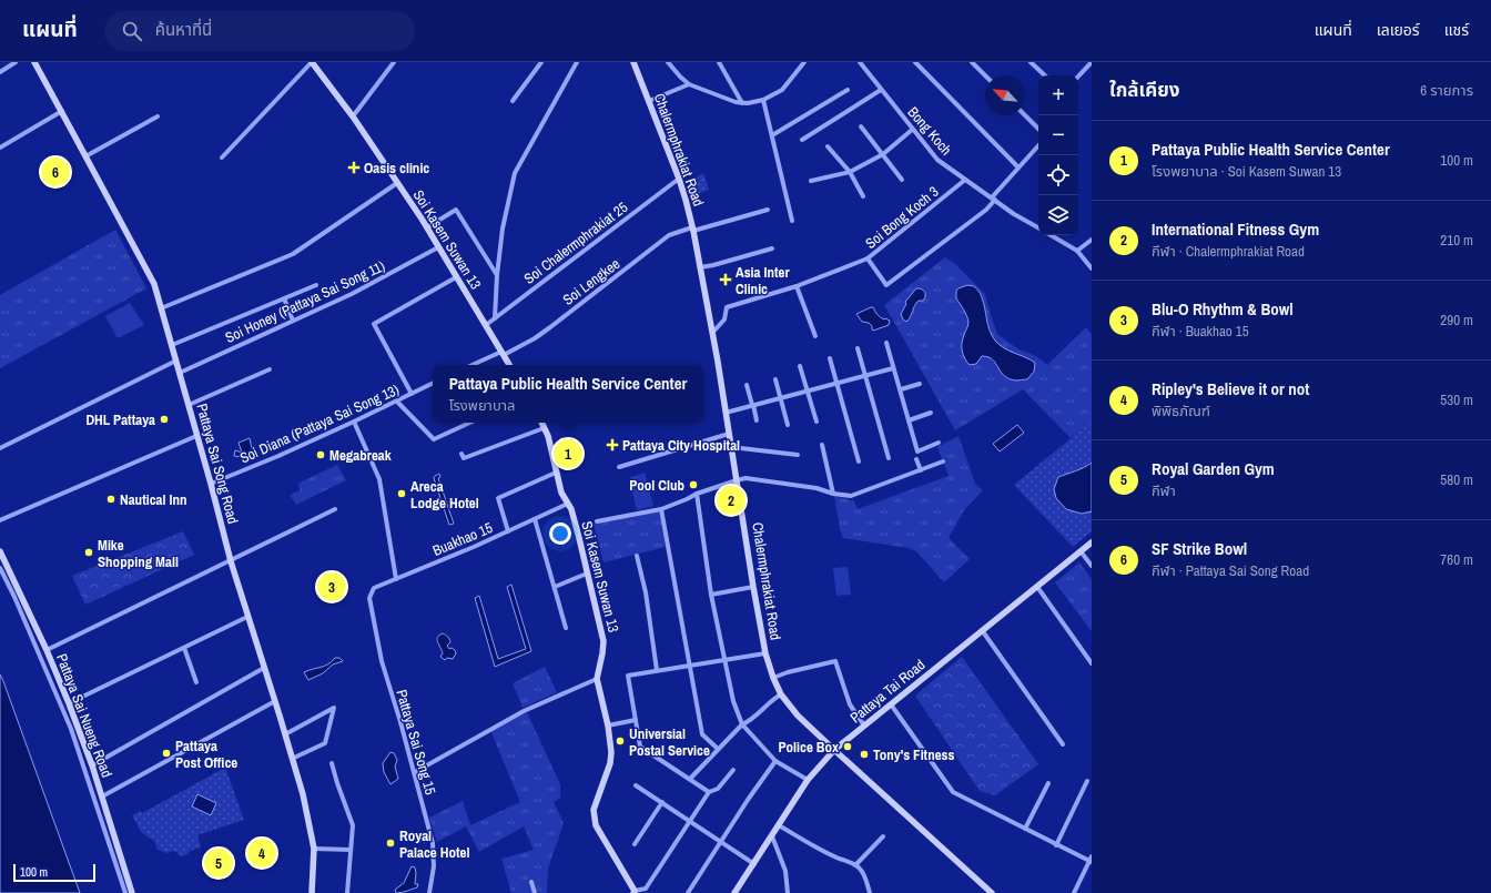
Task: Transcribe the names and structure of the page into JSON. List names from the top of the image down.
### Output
{
  "streets": {
    "main road": [
      "Chalermphrakiat Road",
      "Soi Kasem Suwan 13",
      "Pattaya Sai Song Road",
      "Pattaya Tai Road",
      "Pattaya Sai Nueng Road"
    ],
    "street": [
      "Bong Koch",
      "Soi Bong Koch 3",
      "Soi Chalermphrakiat 25",
      "Soi Lengkee",
      "Soi Honey (Pattaya Sai Song 11)",
      "Soi Diana (Pattaya Sai Song 13)",
      "Buakhao 15",
      "Pattaya Sai Song 15"
    ]
  },
  "crossings": [
    ["Bong Koch", "Soi Bong Koch 3"],
    ["Chalermphrakiat Road", "Soi Bong Koch 3"],
    ["Chalermphrakiat Road", "Soi Chalermphrakiat 25"],
    ["Chalermphrakiat Road", "Soi Lengkee"],
    ["Chalermphrakiat Road", "Pattaya Tai Road"],
    ["Soi Kasem Suwan 13", "Soi Chalermphrakiat 25"],
    ["Soi Kasem Suwan 13", "Soi Lengkee"],
    ["Soi Kasem Suwan 13", "Soi Honey (Pattaya Sai Song 11)"],
    ["Soi Kasem Suwan 13", "Buakhao 15"],
    ["Soi Honey (Pattaya Sai Song 11)", "Pattaya Sai Song Road"],
    ["Soi Diana (Pattaya Sai Song 13)", "Pattaya Sai Song Road"],
    ["Buakhao 15", "Pattaya Sai Song 15"]
  ],
  "places": {
    "health": ["Oasis clinic", "Asia Inter Clinic", "Pattaya City Hospital"],
    "other": [
      "DHL Pattaya",
      "Megabreak",
      "Pool Club",
      "Areca Lodge Hotel",
      "Nautical Inn",
      "Mike Shopping Mall",
      "Universial Postal Service",
      "Police Box",
      "Pattaya Post Office",
      "Tony's Fitness",
      "Royal Palace Hotel"
    ]
  },
  "scale_bar": "100 m",
  "north": "top left",
  "page": {
    "header": "แผนที่",
    "search": "ค้นหาที่นี่",
    "nav": ["แผนที่", "เลเยอร์", "แชร์"],
    "heading": ["ใกล้เคียง", "6 รายการ"],
    "map_buttons": ["+", "−"],
    "list": [
      {
        "mark": "1",
        "name": "Pattaya Public Health Service Center",
        "note": "โรงพยาบาล · Soi Kasem Suwan 13",
        "value": "100 m"
      },
      {
        "mark": "2",
        "name": "International Fitness Gym",
        "note": "กีฬา · Chalermphrakiat Road",
        "value": "210 m"
      },
      {
        "mark": "3",
        "name": "Blu-O Rhythm & Bowl",
        "note": "กีฬา · Buakhao 15",
        "value": "290 m"
      },
      {
        "mark": "4",
        "name": "Ripley's Believe it or not",
        "note": "พิพิธภัณฑ์",
        "value": "530 m"
      },
      {
        "mark": "5",
        "name": "Royal Garden Gym",
        "note": "กีฬา",
        "value": "580 m"
      },
      {
        "mark": "6",
        "name": "SF Strike Bowl",
        "note": "กีฬา · Pattaya Sai Song Road",
        "value": "760 m"
      }
    ],
    "pins": [
      "6",
      "1",
      "2",
      "3",
      "4",
      "5"
    ],
    "popup": ["Pattaya Public Health Service Center", "โรงพยาบาล"],
    "scale": "100 m"
  }
}
